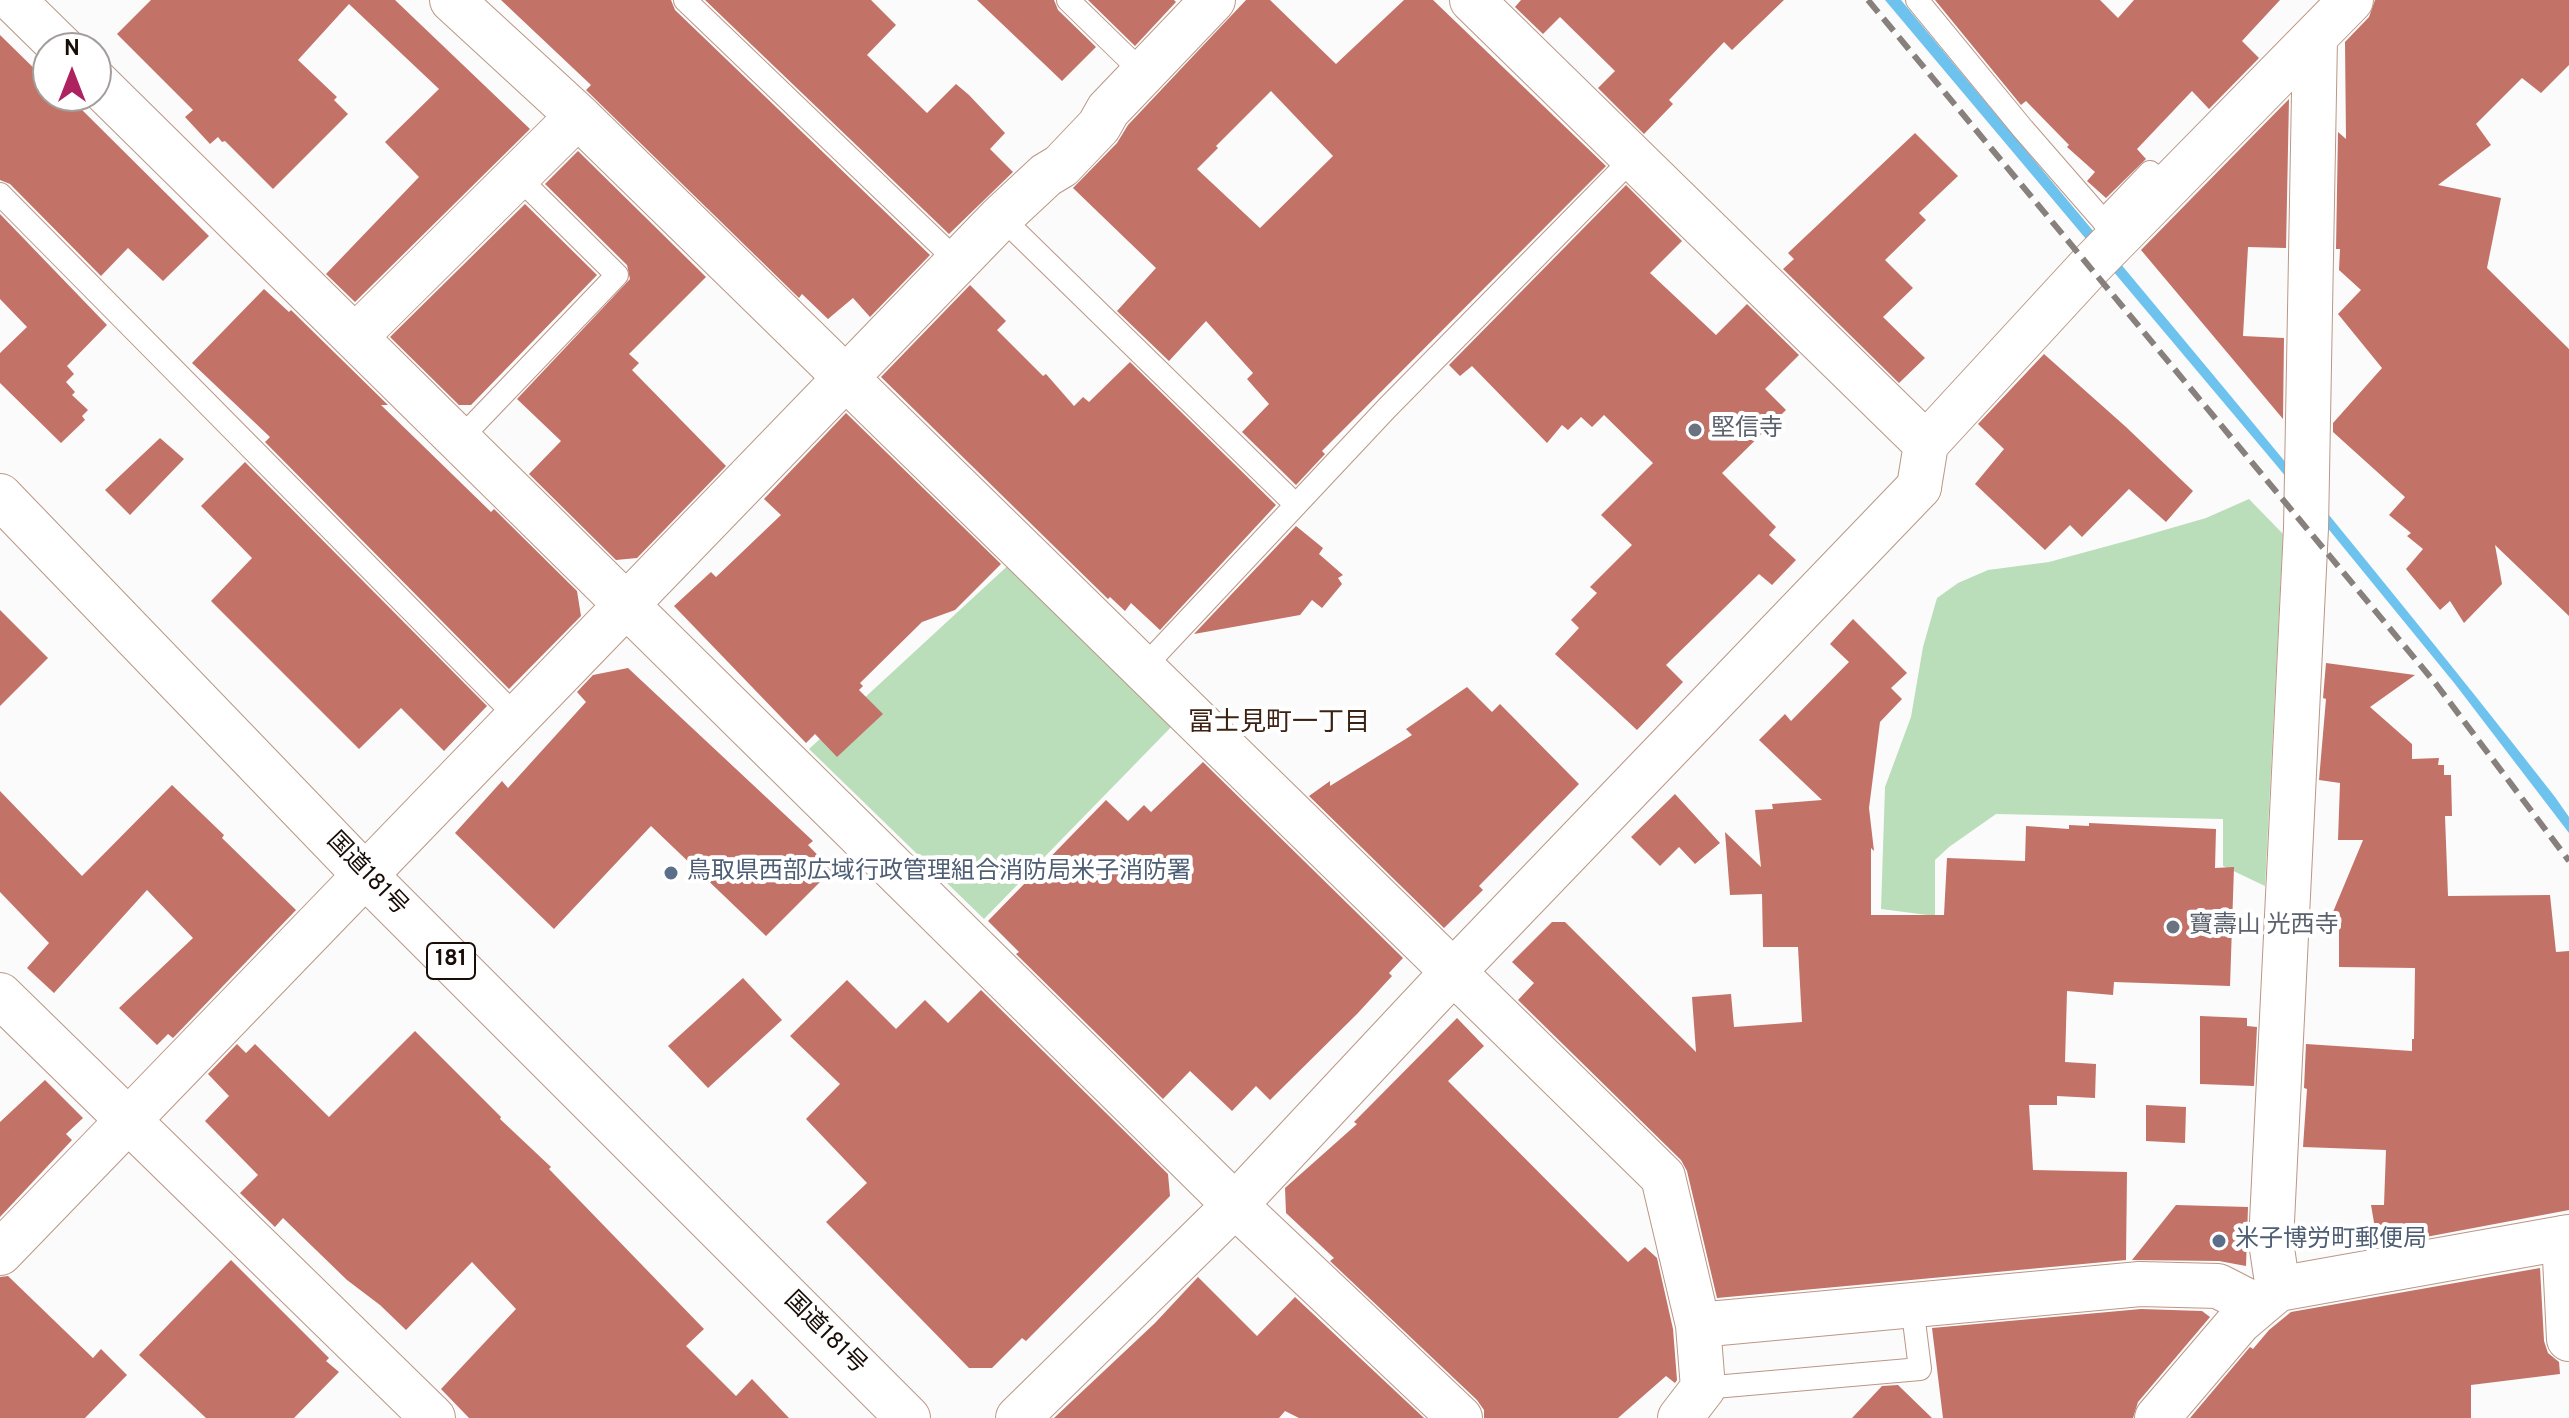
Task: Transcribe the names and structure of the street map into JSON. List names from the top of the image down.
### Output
{
  "streets": {
    "main road": ["国道181号", "181"]
  },
  "districts": ["冨士見町一丁目"],
  "places": [
    "堅信寺",
    "鳥取県西部広域行政管理組合消防局米子消防署",
    "寶壽山 光西寺",
    "米子博労町郵便局"
  ],
  "north": "top"
}
